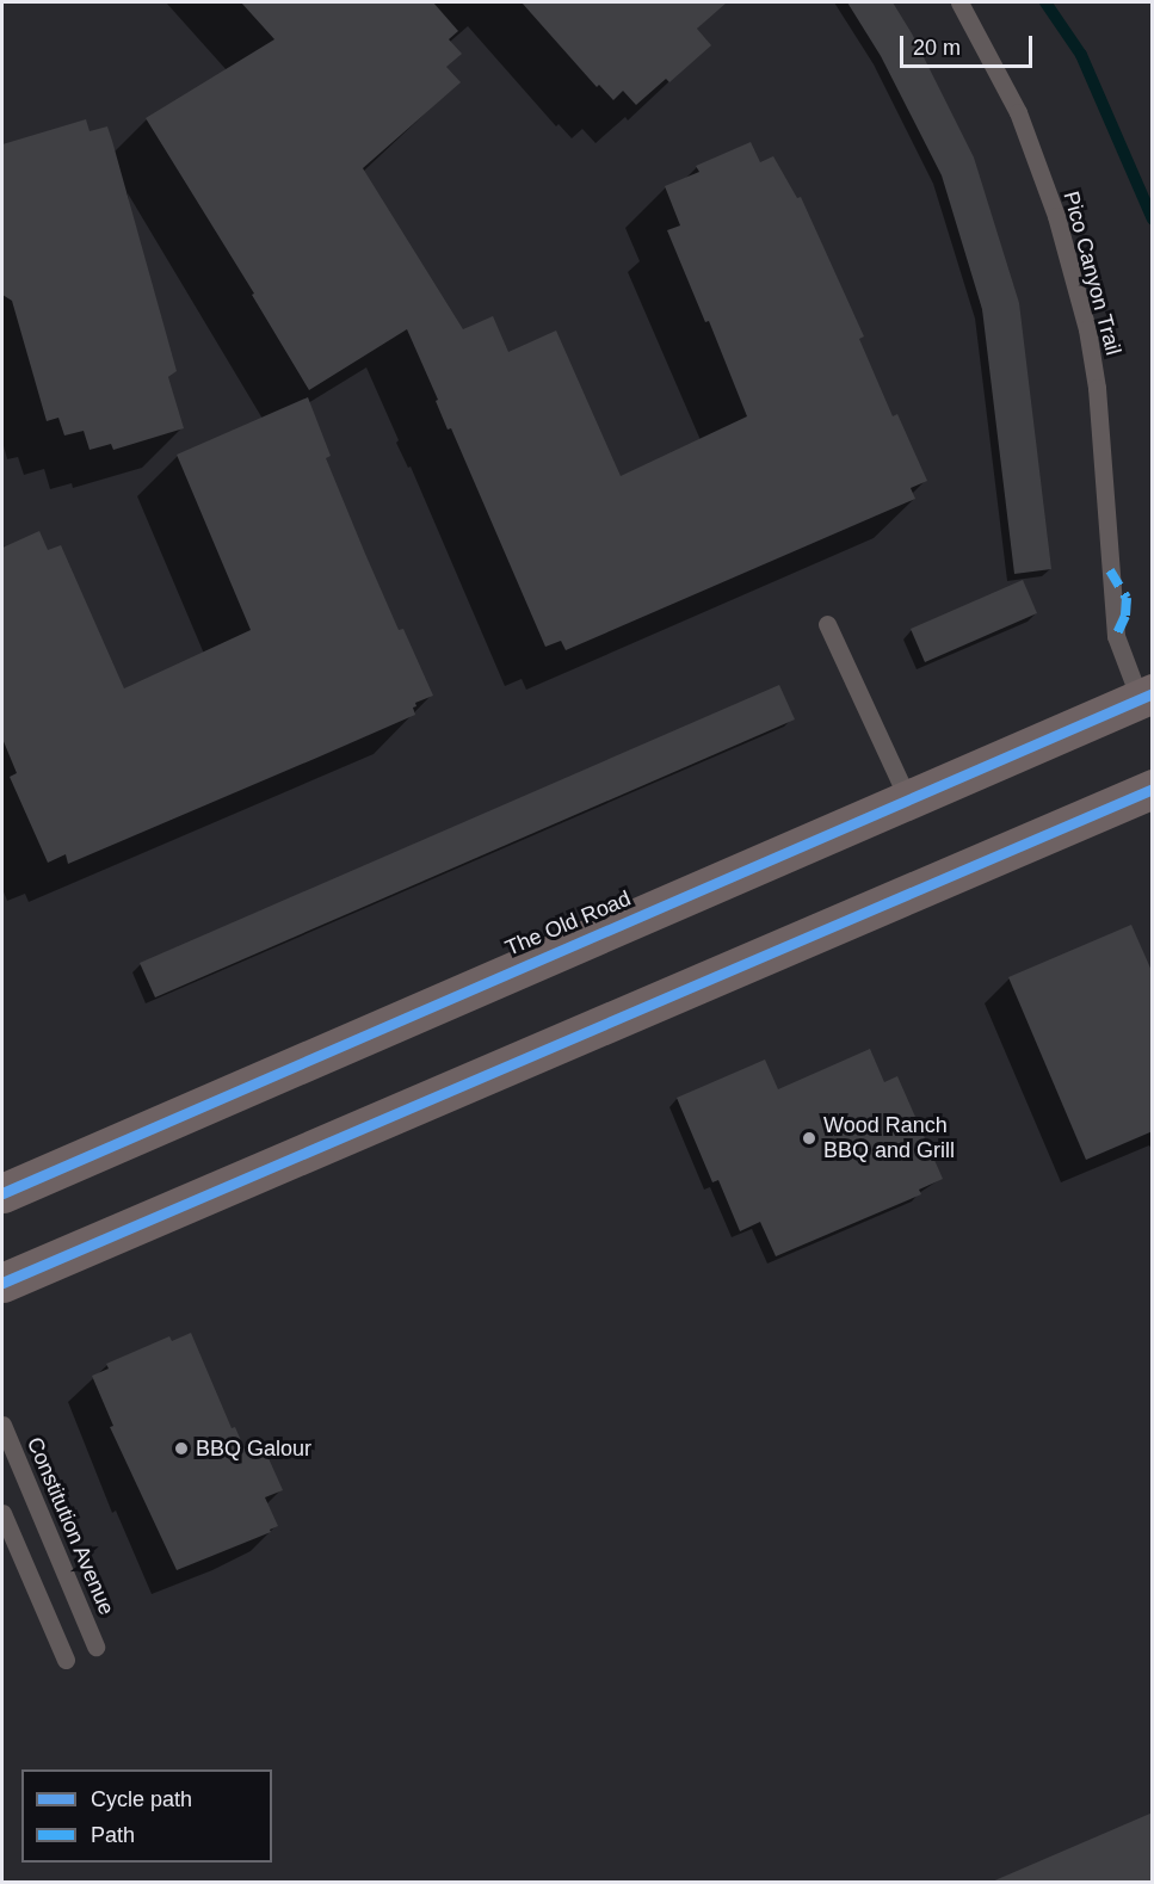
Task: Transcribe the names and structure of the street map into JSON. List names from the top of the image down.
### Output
{
  "streets": {
    "main road": ["The Old Road"],
    "lane": ["Pico Canyon Trail", "Constitution Avenue"]
  },
  "crossings": [
    ["Pico Canyon Trail", "The Old Road"]
  ],
  "places": ["Wood Ranch BBQ and Grill", "BBQ Galour"],
  "legend": ["Cycle path", "Path"],
  "scale_bar": "20 m"
}
